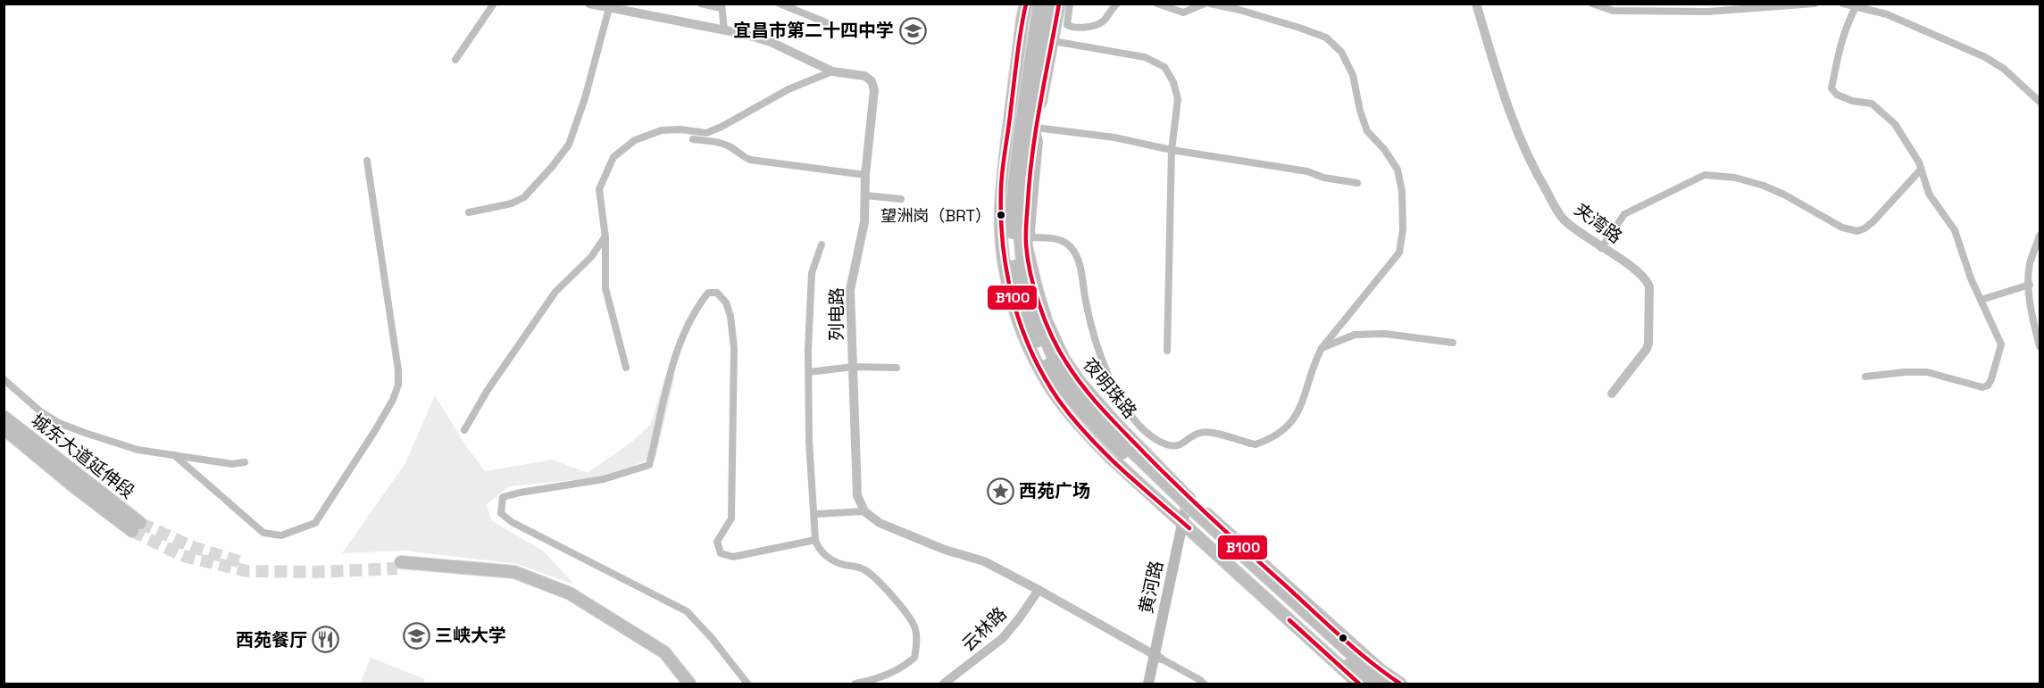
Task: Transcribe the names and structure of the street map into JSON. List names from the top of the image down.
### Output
{
  "streets": {
    "main road": ["夜明珠路", "城东大道延伸段", "黄河路"],
    "street": ["夹湾路", "列电路", "云林路"]
  },
  "crossings": [
    ["夜明珠路", "黄河路"]
  ],
  "places": {
    "school or university": ["宜昌市第二十四中学", "三峡大学"],
    "other": ["望洲岗（BRT）"],
    "place": ["西苑广场"],
    "restaurant": ["西苑餐厅"]
  },
  "lines": ["transit line B100"]
}
